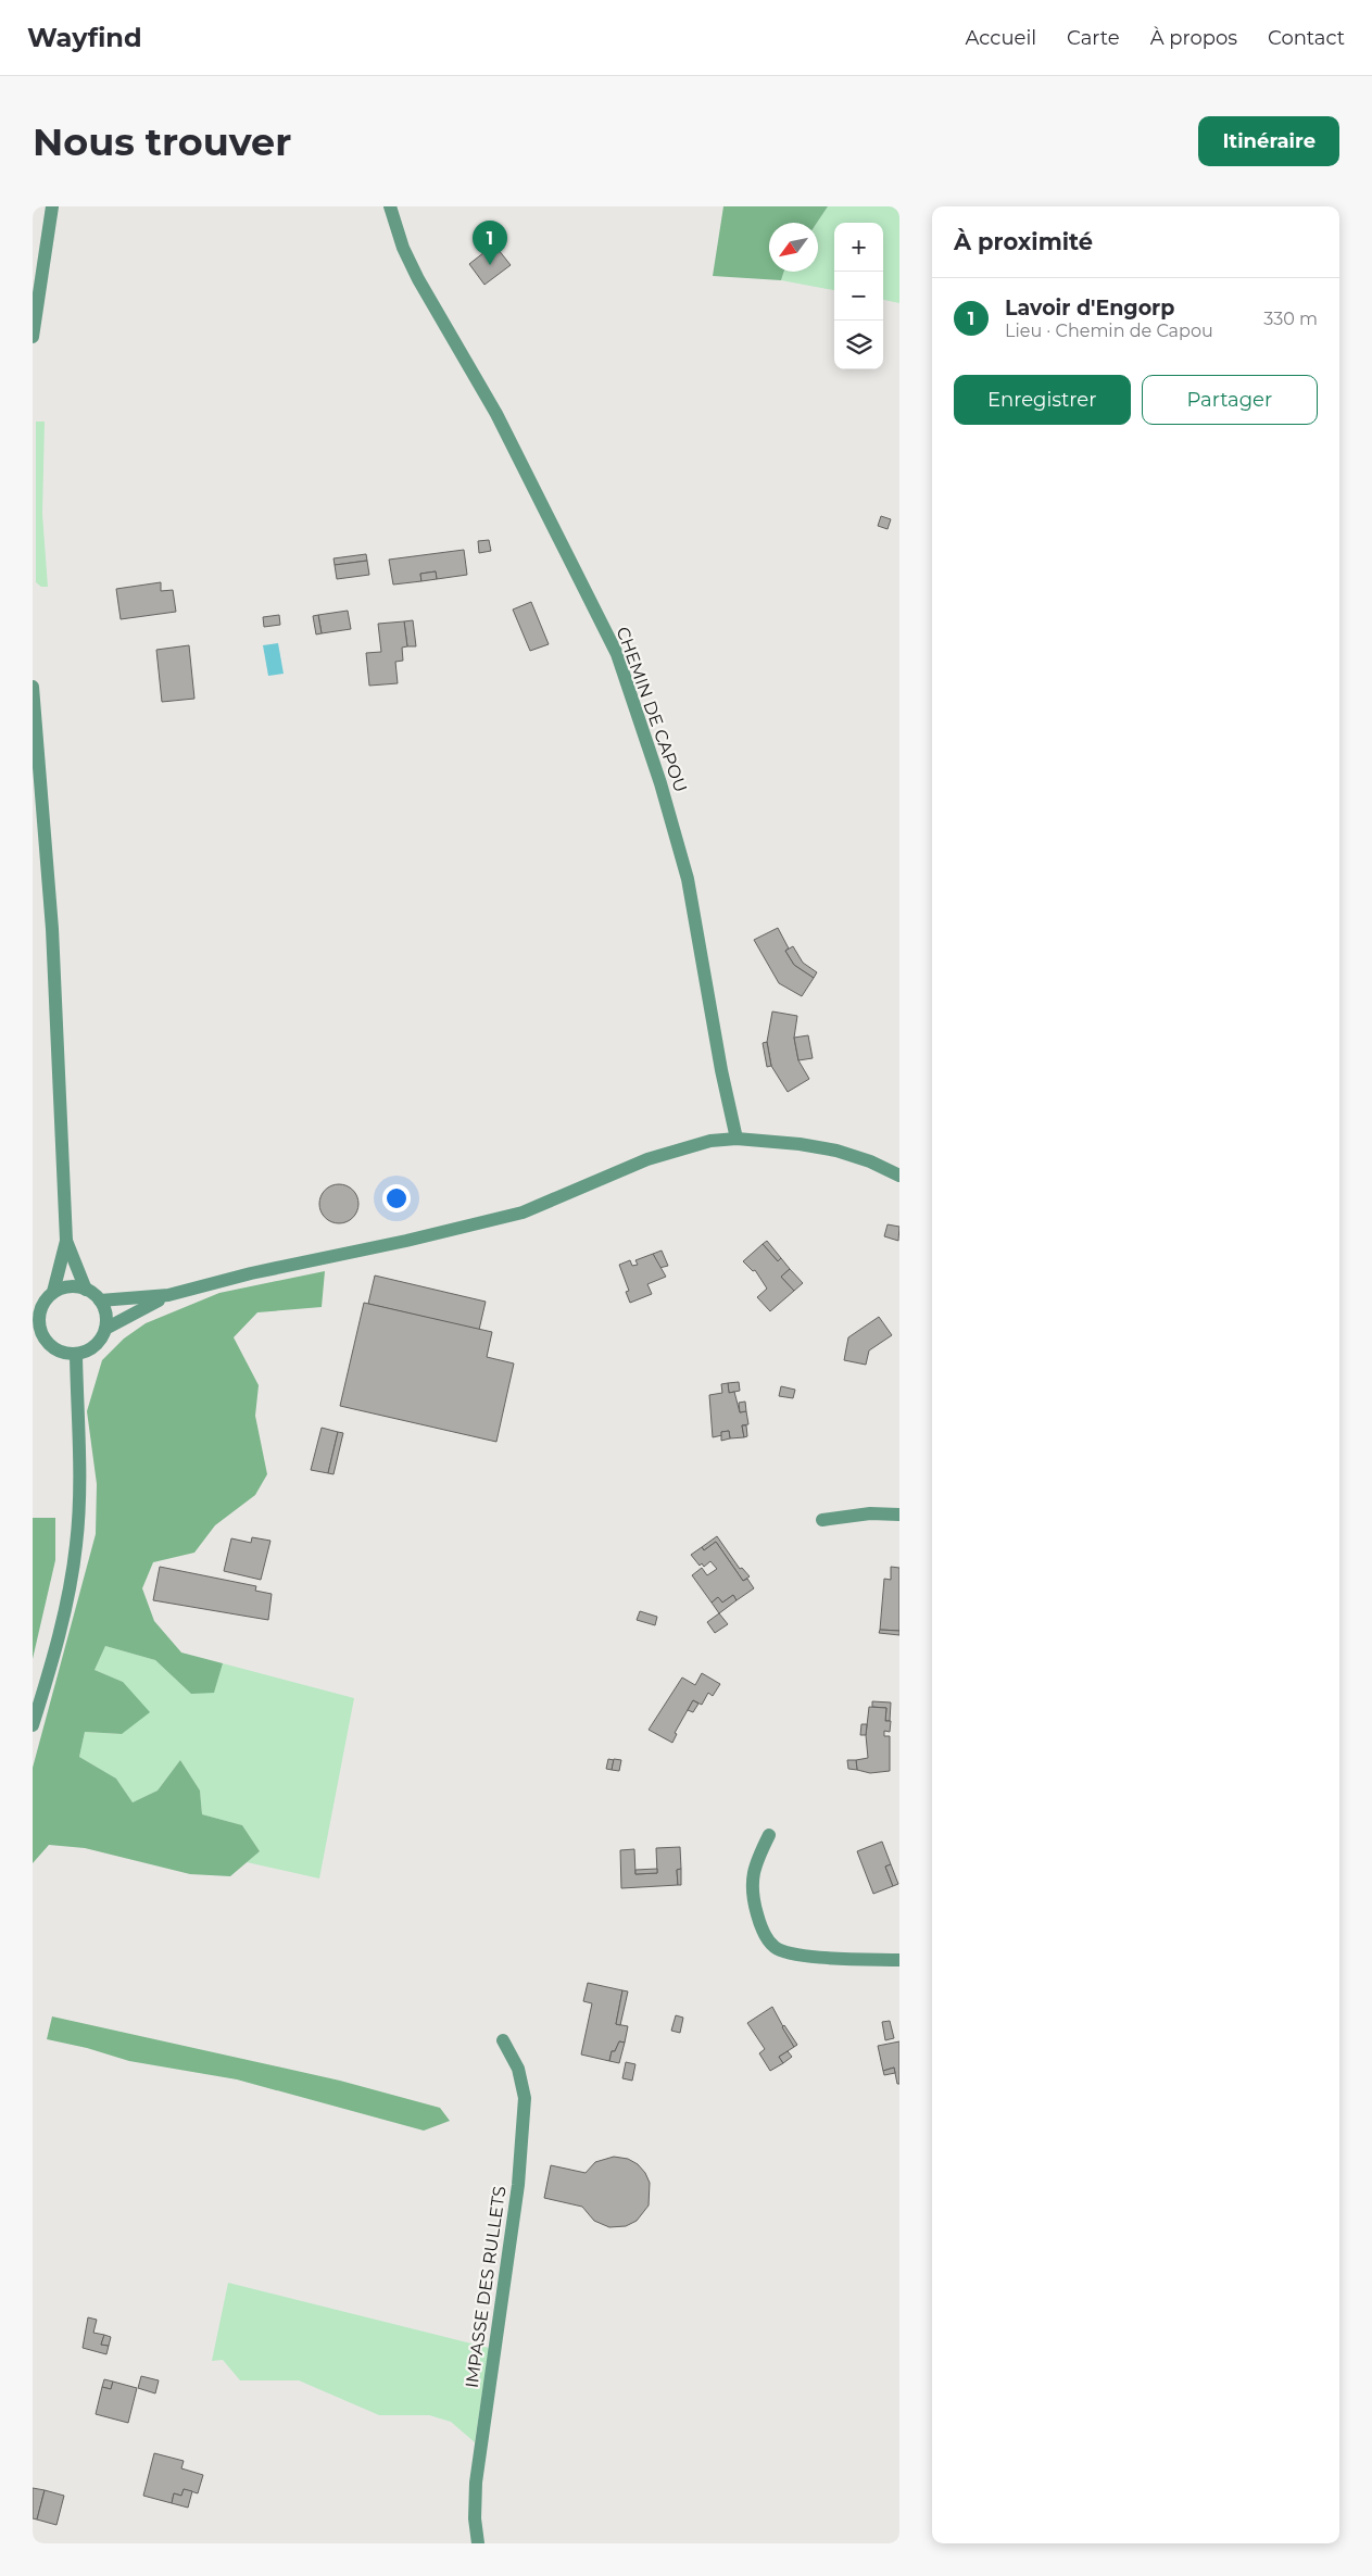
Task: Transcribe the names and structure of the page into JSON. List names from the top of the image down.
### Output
{
  "streets": {
    "street": ["CHEMIN DE CAPOU", "IMPASSE DES RULLETS"]
  },
  "north": "bottom left",
  "page": {
    "header": "Wayfind",
    "nav": [
      "Accueil",
      "Carte",
      "À propos",
      "Contact"
    ],
    "buttons": [
      "Itinéraire",
      ["Enregistrer", "Partager"]
    ],
    "title": "Nous trouver",
    "heading": "À proximité",
    "pins": "1",
    "map_buttons": ["+", "−"],
    "list": [
      {
        "mark": "1",
        "name": "Lavoir d'Engorp",
        "note": "Lieu · Chemin de Capou",
        "value": "330 m"
      }
    ]
  }
}
